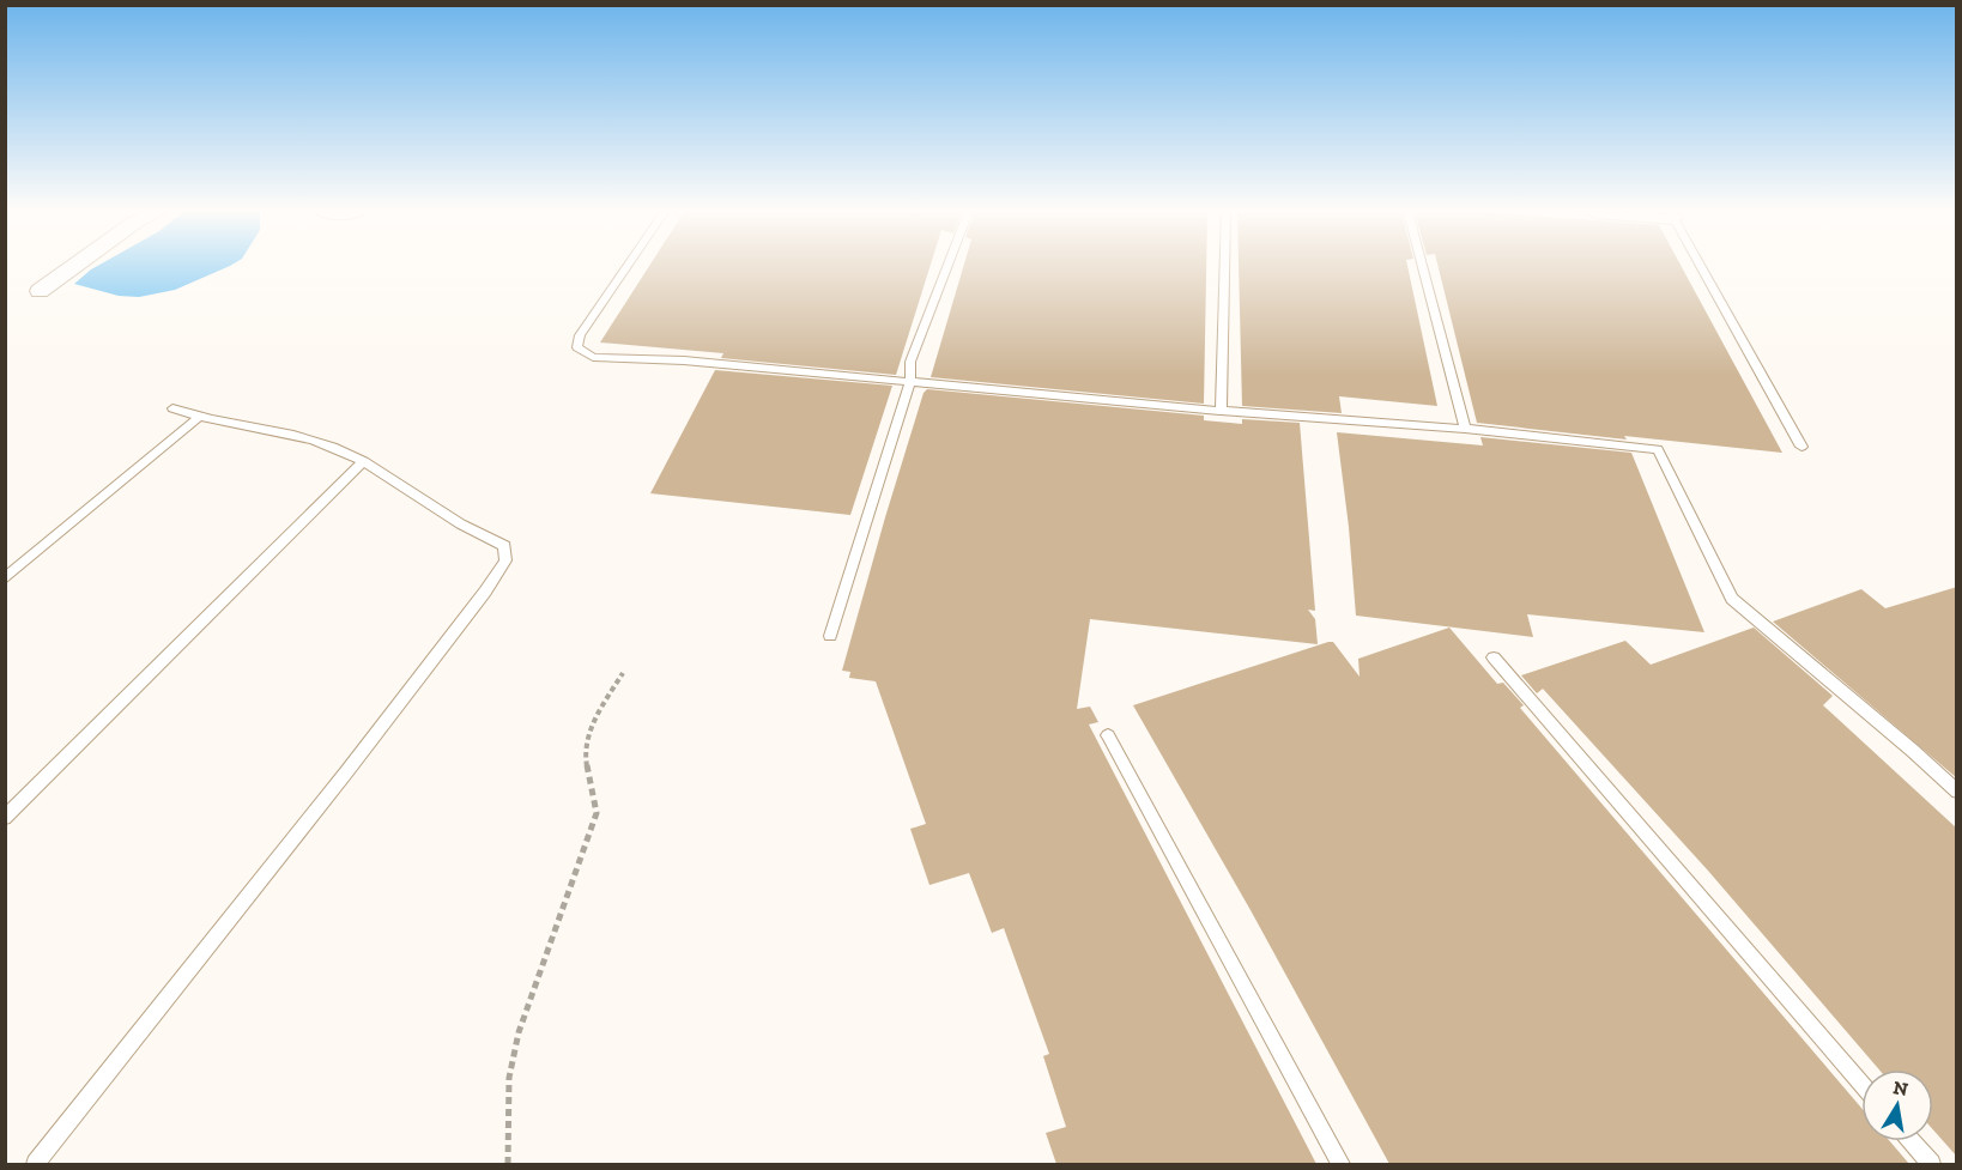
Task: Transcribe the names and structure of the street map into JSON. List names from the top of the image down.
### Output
{
  "north": "top"
}
